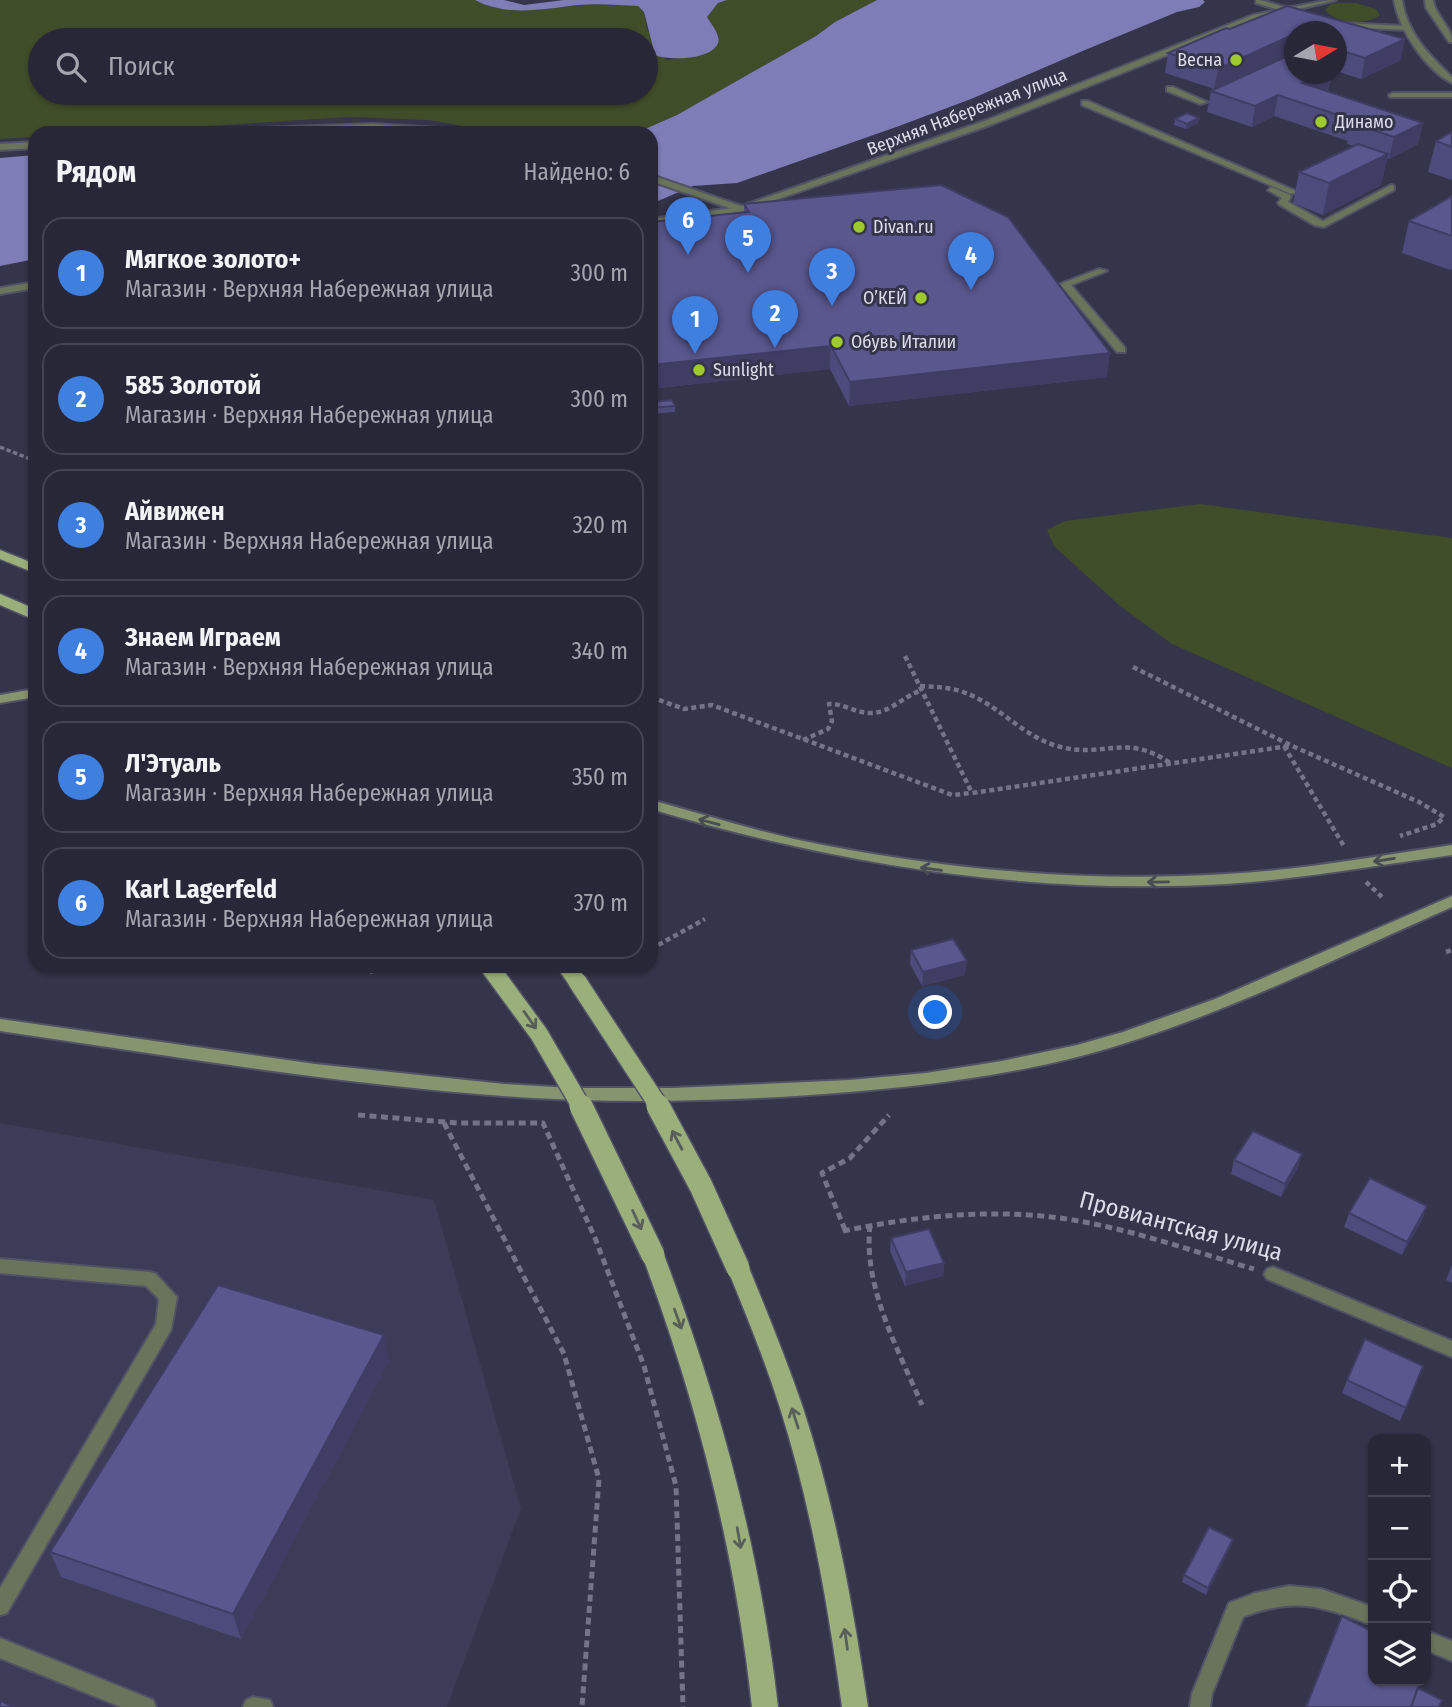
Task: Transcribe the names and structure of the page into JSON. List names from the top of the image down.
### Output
{
  "streets": {
    "street": ["Верхняя Набережная улица", "Провиантская улица"]
  },
  "places": [
    "Весна",
    "Динамо",
    "Divan.ru",
    "О’КЕЙ",
    "Обувь Италии",
    "Sunlight"
  ],
  "north": "right",
  "page": {
    "search": "Поиск",
    "heading": ["Рядом", "Найдено: 6"],
    "pins": [
      "6",
      "5",
      "4",
      "3",
      "2",
      "1"
    ],
    "list": [
      {
        "mark": "1",
        "name": "Мягкое золото+",
        "note": "Магазин · Верхняя Набережная улица",
        "value": "300 m"
      },
      {
        "mark": "2",
        "name": "585 Золотой",
        "note": "Магазин · Верхняя Набережная улица",
        "value": "300 m"
      },
      {
        "mark": "3",
        "name": "Айвижен",
        "note": "Магазин · Верхняя Набережная улица",
        "value": "320 m"
      },
      {
        "mark": "4",
        "name": "Знаем Играем",
        "note": "Магазин · Верхняя Набережная улица",
        "value": "340 m"
      },
      {
        "mark": "5",
        "name": "Л'Этуаль",
        "note": "Магазин · Верхняя Набережная улица",
        "value": "350 m"
      },
      {
        "mark": "6",
        "name": "Karl Lagerfeld",
        "note": "Магазин · Верхняя Набережная улица",
        "value": "370 m"
      }
    ],
    "map_buttons": ["+", "−"]
  }
}
